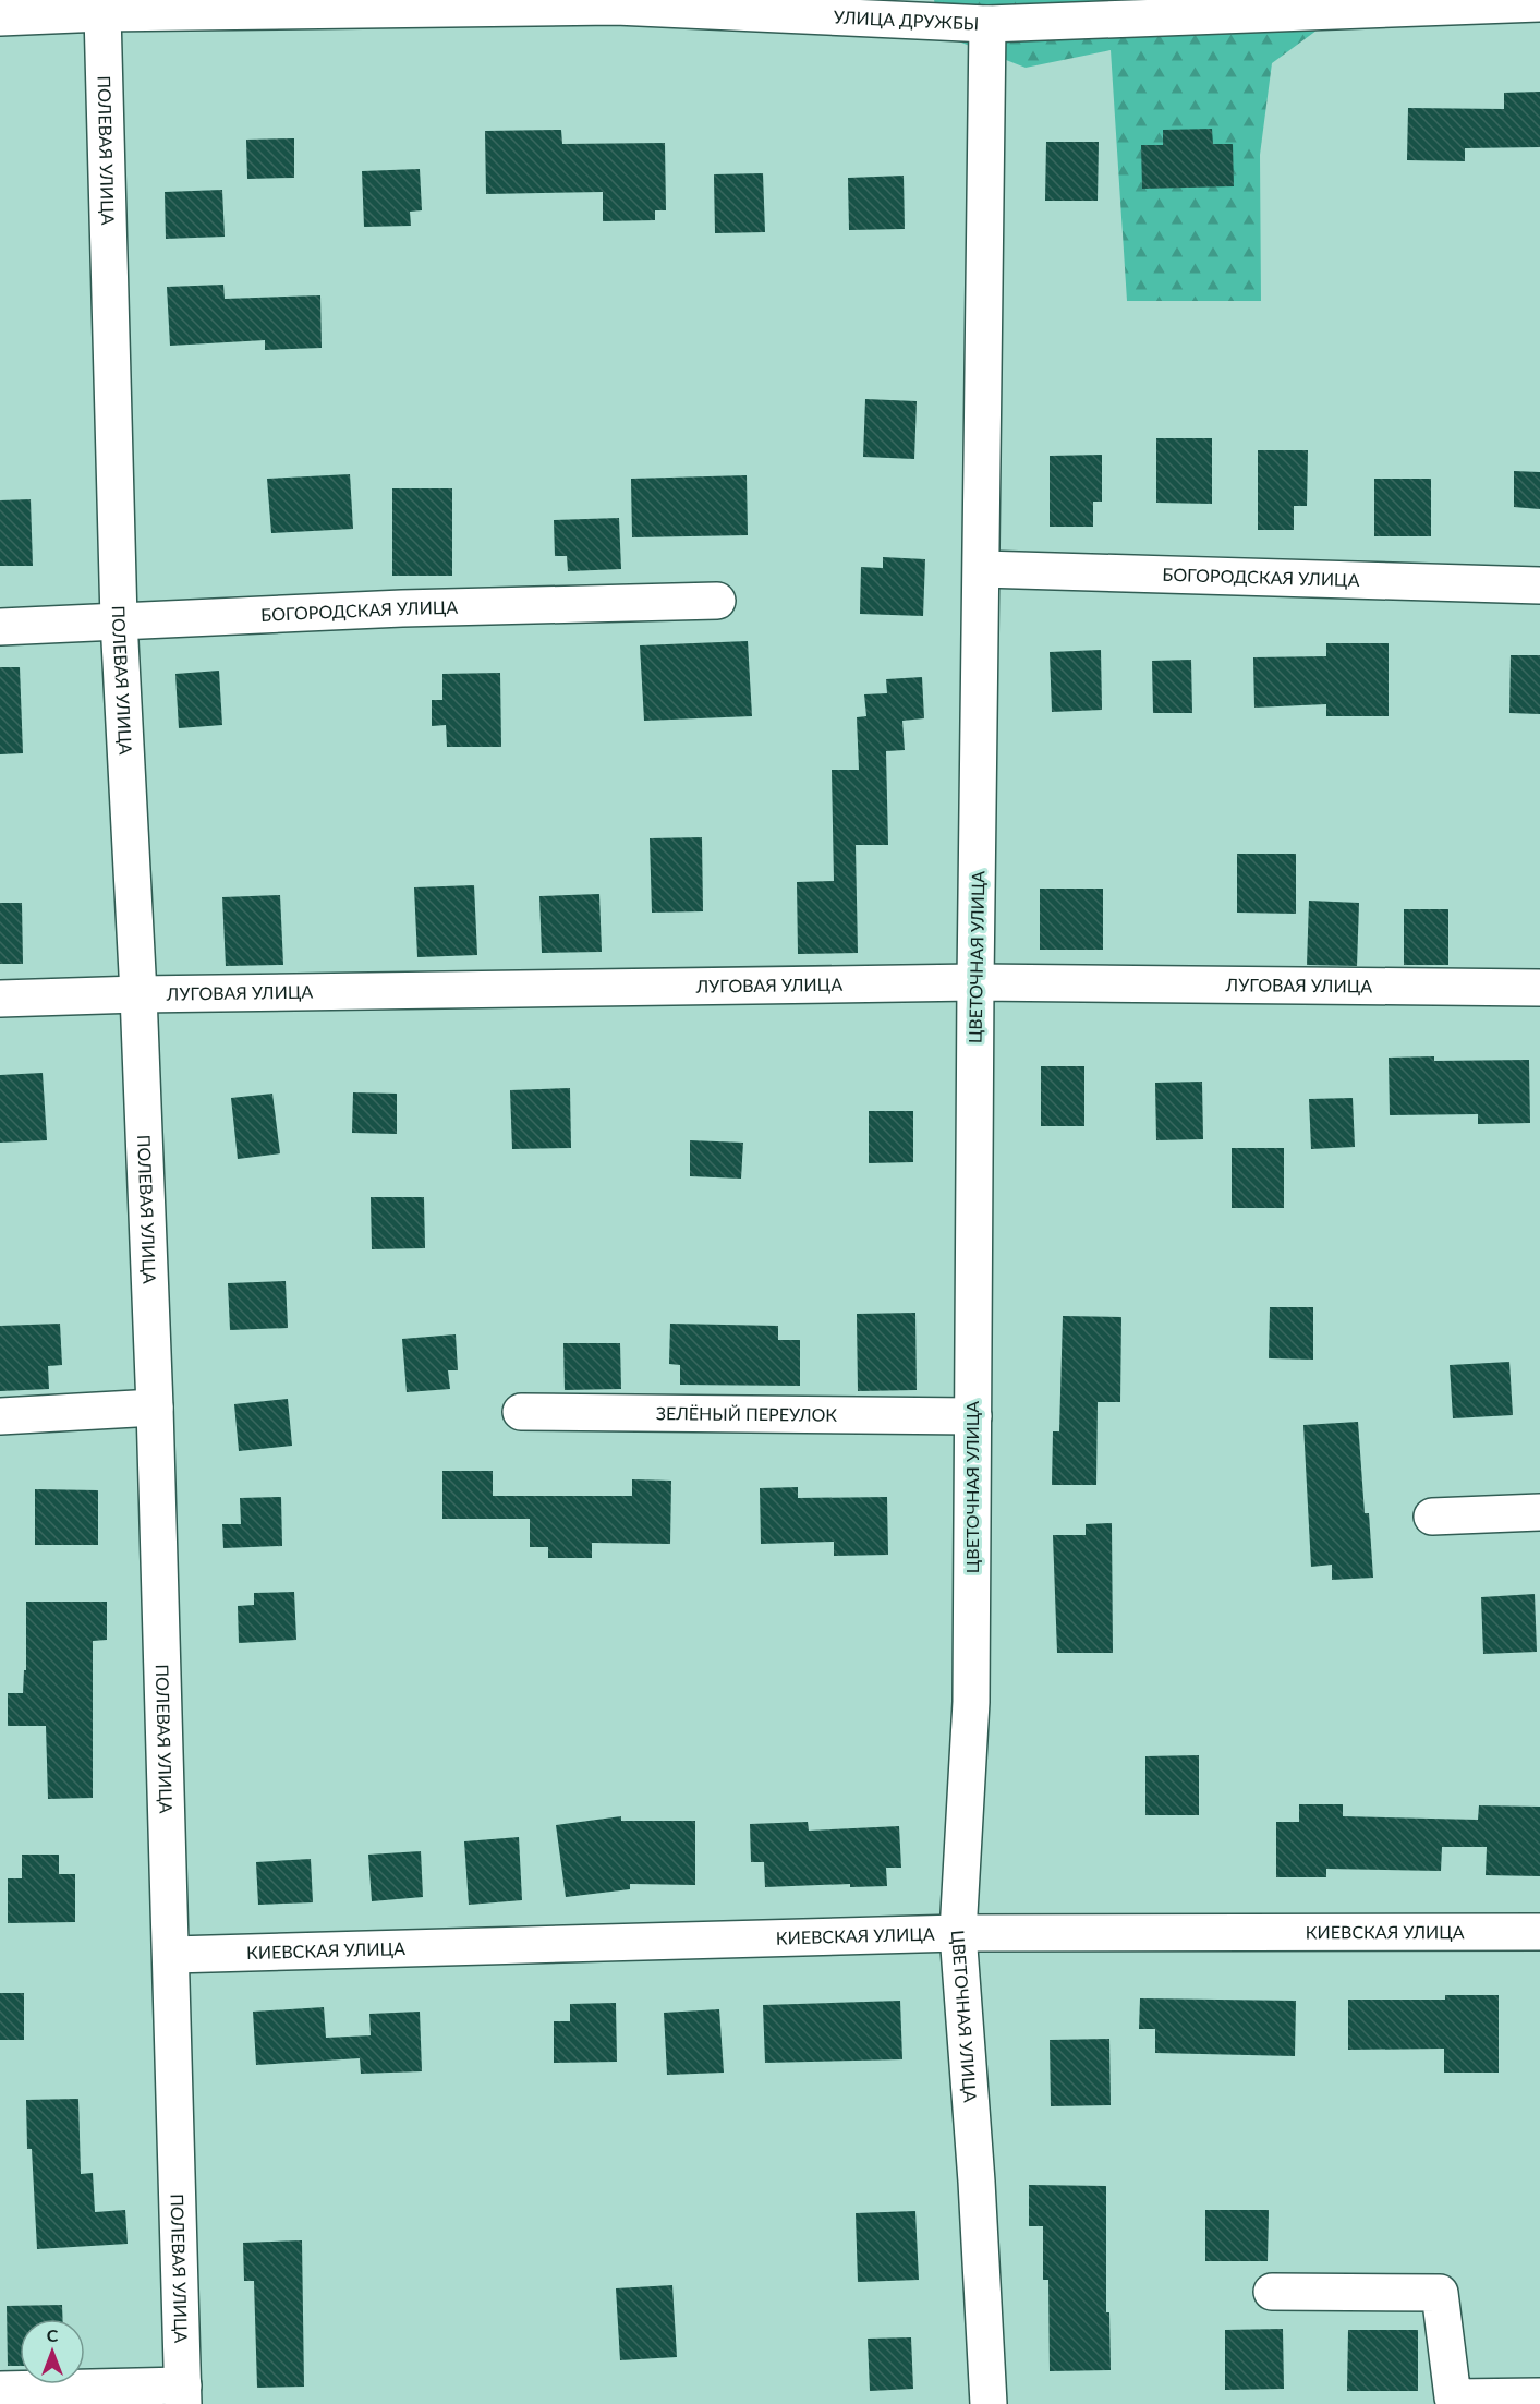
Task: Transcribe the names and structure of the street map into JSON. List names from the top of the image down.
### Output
{
  "streets": {
    "street": [
      "УЛИЦА ДРУЖБЫ",
      "ПОЛЕВАЯ УЛИЦА",
      "БОГОРОДСКАЯ УЛИЦА",
      "ЦВЕТОЧНАЯ УЛИЦА",
      "ЛУГОВАЯ УЛИЦА",
      "ЗЕЛЁНЫЙ ПЕРЕУЛОК",
      "КИЕВСКАЯ УЛИЦА"
    ]
  },
  "crossings": [
    ["УЛИЦА ДРУЖБЫ", "ПОЛЕВАЯ УЛИЦА"],
    ["УЛИЦА ДРУЖБЫ", "ЦВЕТОЧНАЯ УЛИЦА"],
    ["ПОЛЕВАЯ УЛИЦА", "БОГОРОДСКАЯ УЛИЦА"],
    ["ПОЛЕВАЯ УЛИЦА", "ЛУГОВАЯ УЛИЦА"],
    ["ПОЛЕВАЯ УЛИЦА", "КИЕВСКАЯ УЛИЦА"],
    ["БОГОРОДСКАЯ УЛИЦА", "ЦВЕТОЧНАЯ УЛИЦА"],
    ["ЦВЕТОЧНАЯ УЛИЦА", "ЛУГОВАЯ УЛИЦА"],
    ["ЦВЕТОЧНАЯ УЛИЦА", "ЗЕЛЁНЫЙ ПЕРЕУЛОК"],
    ["ЦВЕТОЧНАЯ УЛИЦА", "КИЕВСКАЯ УЛИЦА"]
  ],
  "north": "top"
}
